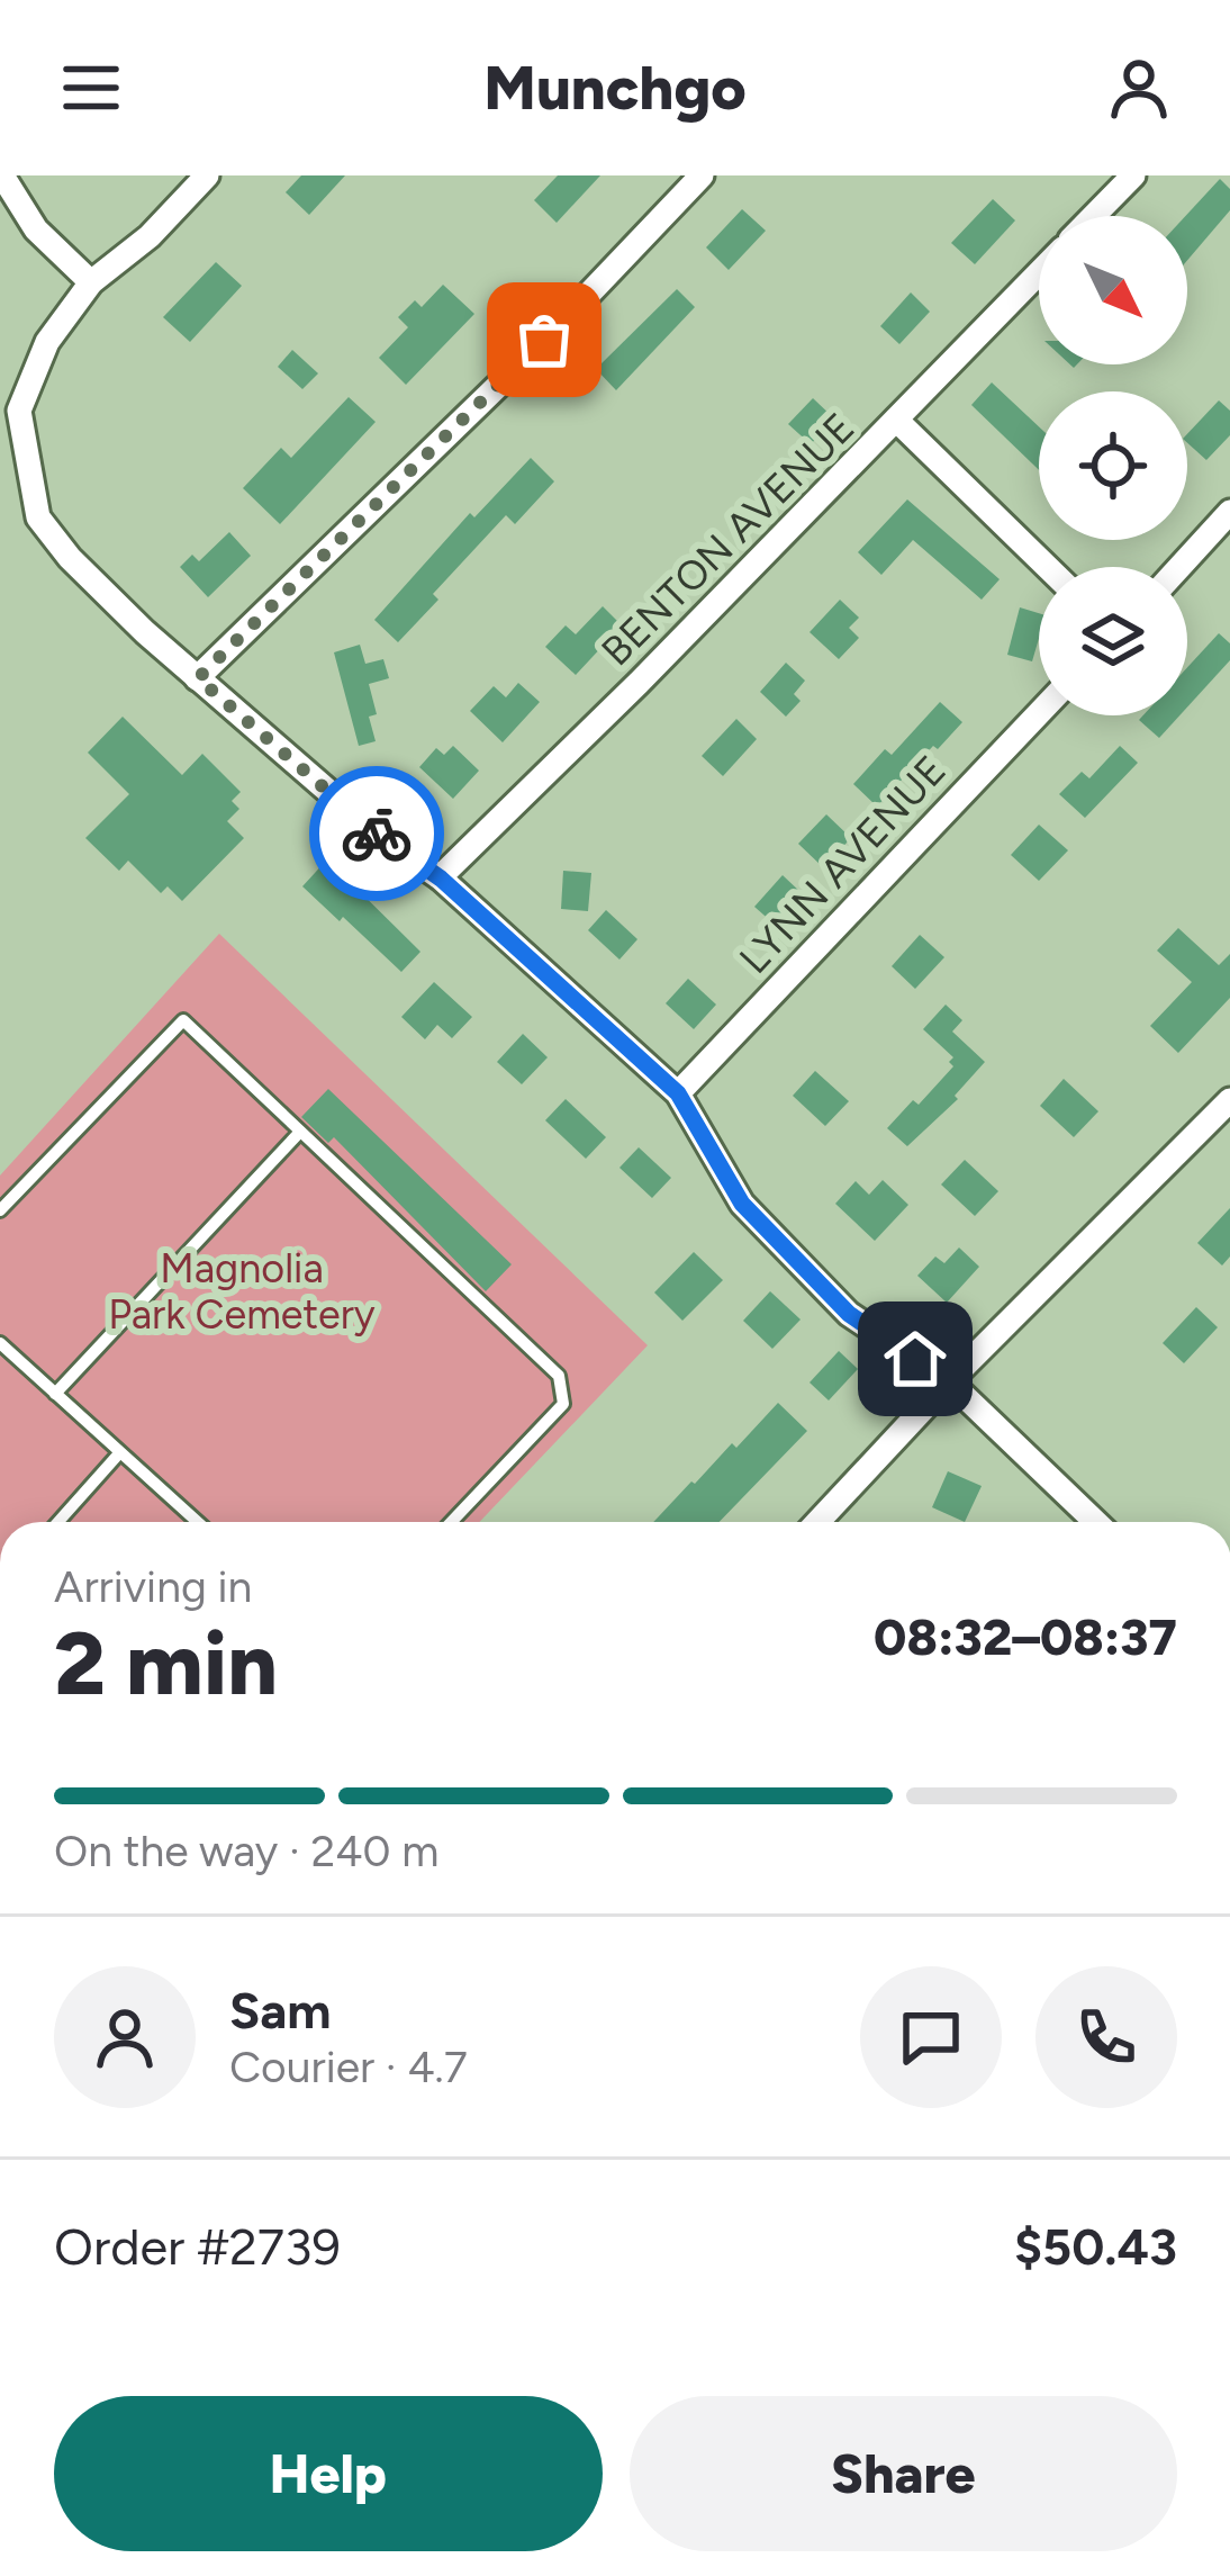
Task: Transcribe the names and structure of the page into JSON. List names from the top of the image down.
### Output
{
  "streets": {
    "street": ["BENTON AVENUE", "LYNN AVENUE"]
  },
  "parks": ["Magnolia Park Cemetery"],
  "north": "bottom right",
  "page": {
    "header": "Munchgo",
    "heading": ["2 min", "Arriving in", "08:32–08:37"],
    "panel": [
      "Sam",
      "Courier · 4.7",
      "Order #2739",
      "$50.43"
    ],
    "bar": "On the way · 240 m",
    "buttons": ["Help", "Share"]
  }
}
